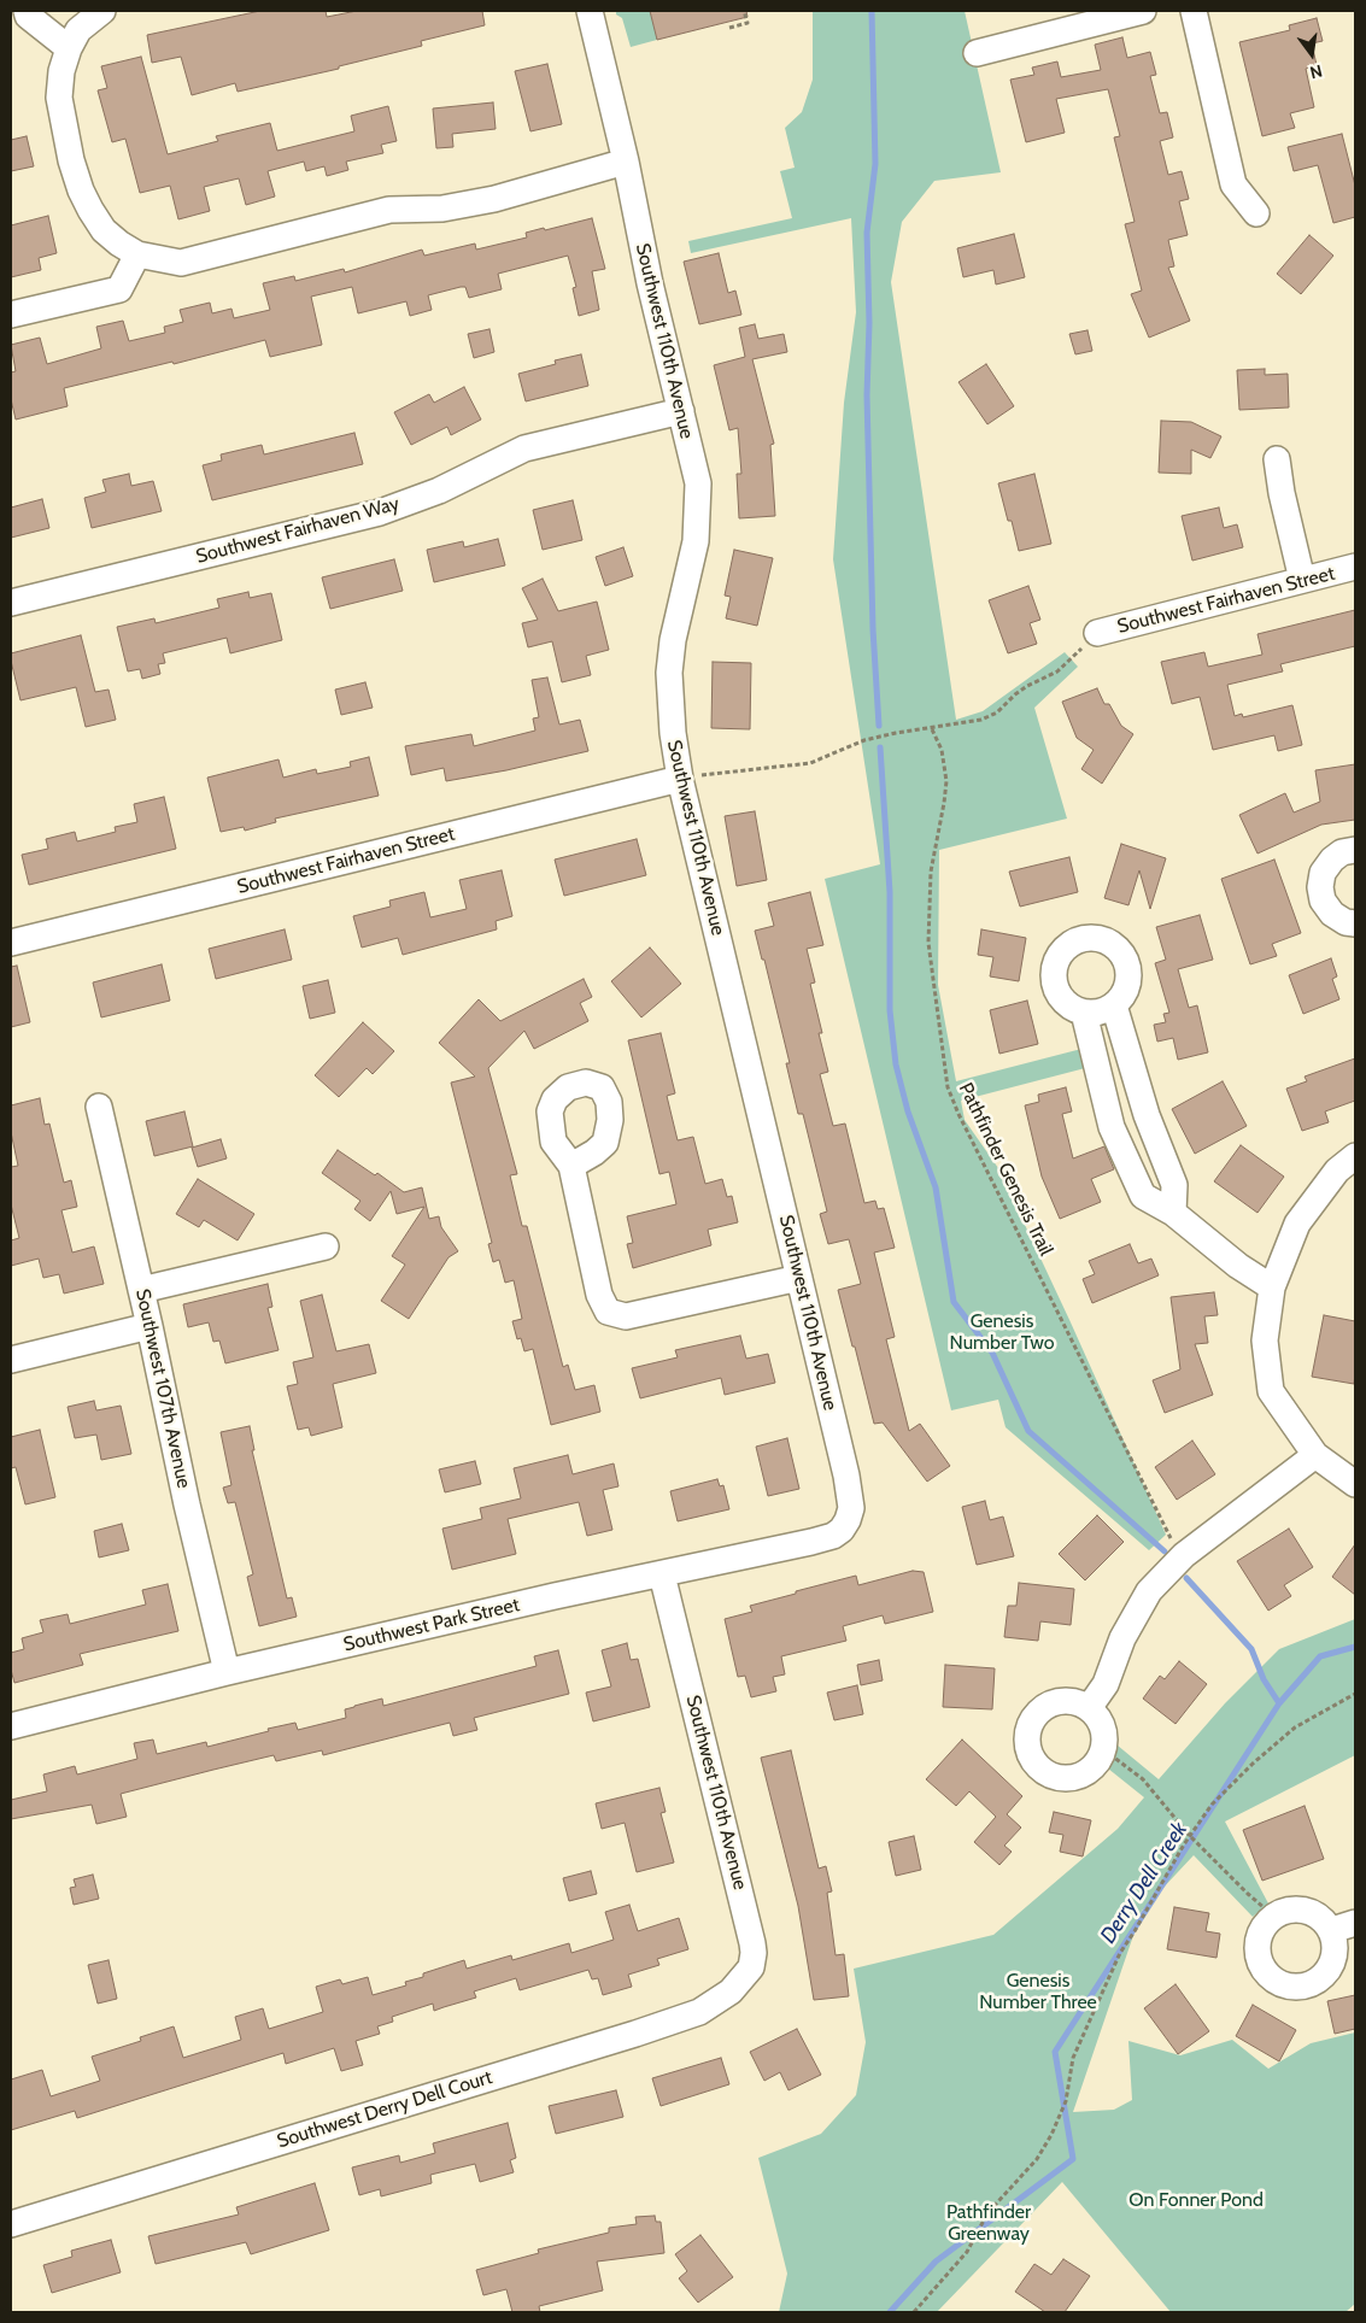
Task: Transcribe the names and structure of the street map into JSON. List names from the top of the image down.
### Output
{
  "streets": {
    "street": [
      "Southwest 110th Avenue",
      "Southwest Fairhaven Way",
      "Southwest Fairhaven Street",
      "Southwest 107th Avenue",
      "Southwest Park Street",
      "Southwest Derry Dell Court"
    ],
    "path": ["Pathfinder Genesis Trail"]
  },
  "crossings": [
    ["Southwest 110th Avenue", "Southwest Fairhaven Way"],
    ["Southwest 110th Avenue", "Southwest Fairhaven Street"],
    ["Southwest 110th Avenue", "Southwest Park Street"],
    ["Southwest 110th Avenue", "Southwest Derry Dell Court"],
    ["Southwest 107th Avenue", "Southwest Park Street"]
  ],
  "water": ["Derry Dell Creek"],
  "parks": [
    "Genesis Number Two",
    "Genesis Number Three",
    "On Fonner Pond",
    "Pathfinder Greenway"
  ],
  "north": "bottom"
}
